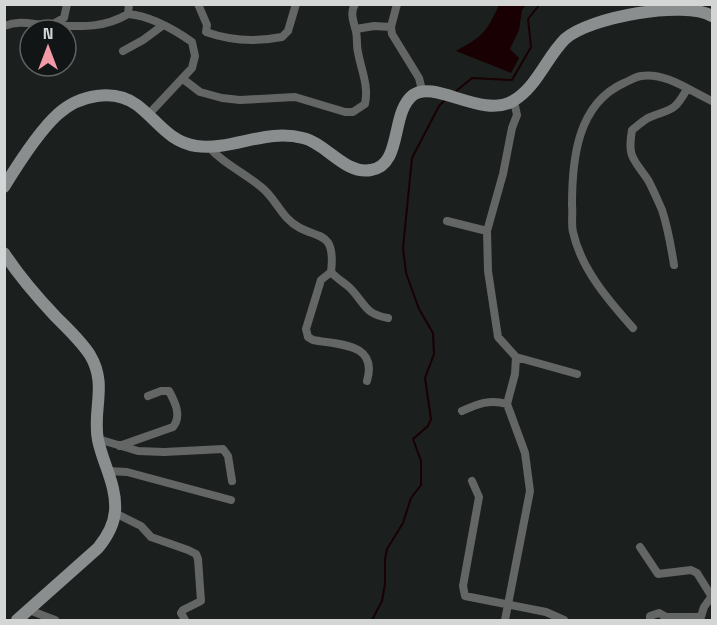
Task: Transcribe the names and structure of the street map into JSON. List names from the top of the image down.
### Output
{
  "north": "top"
}
